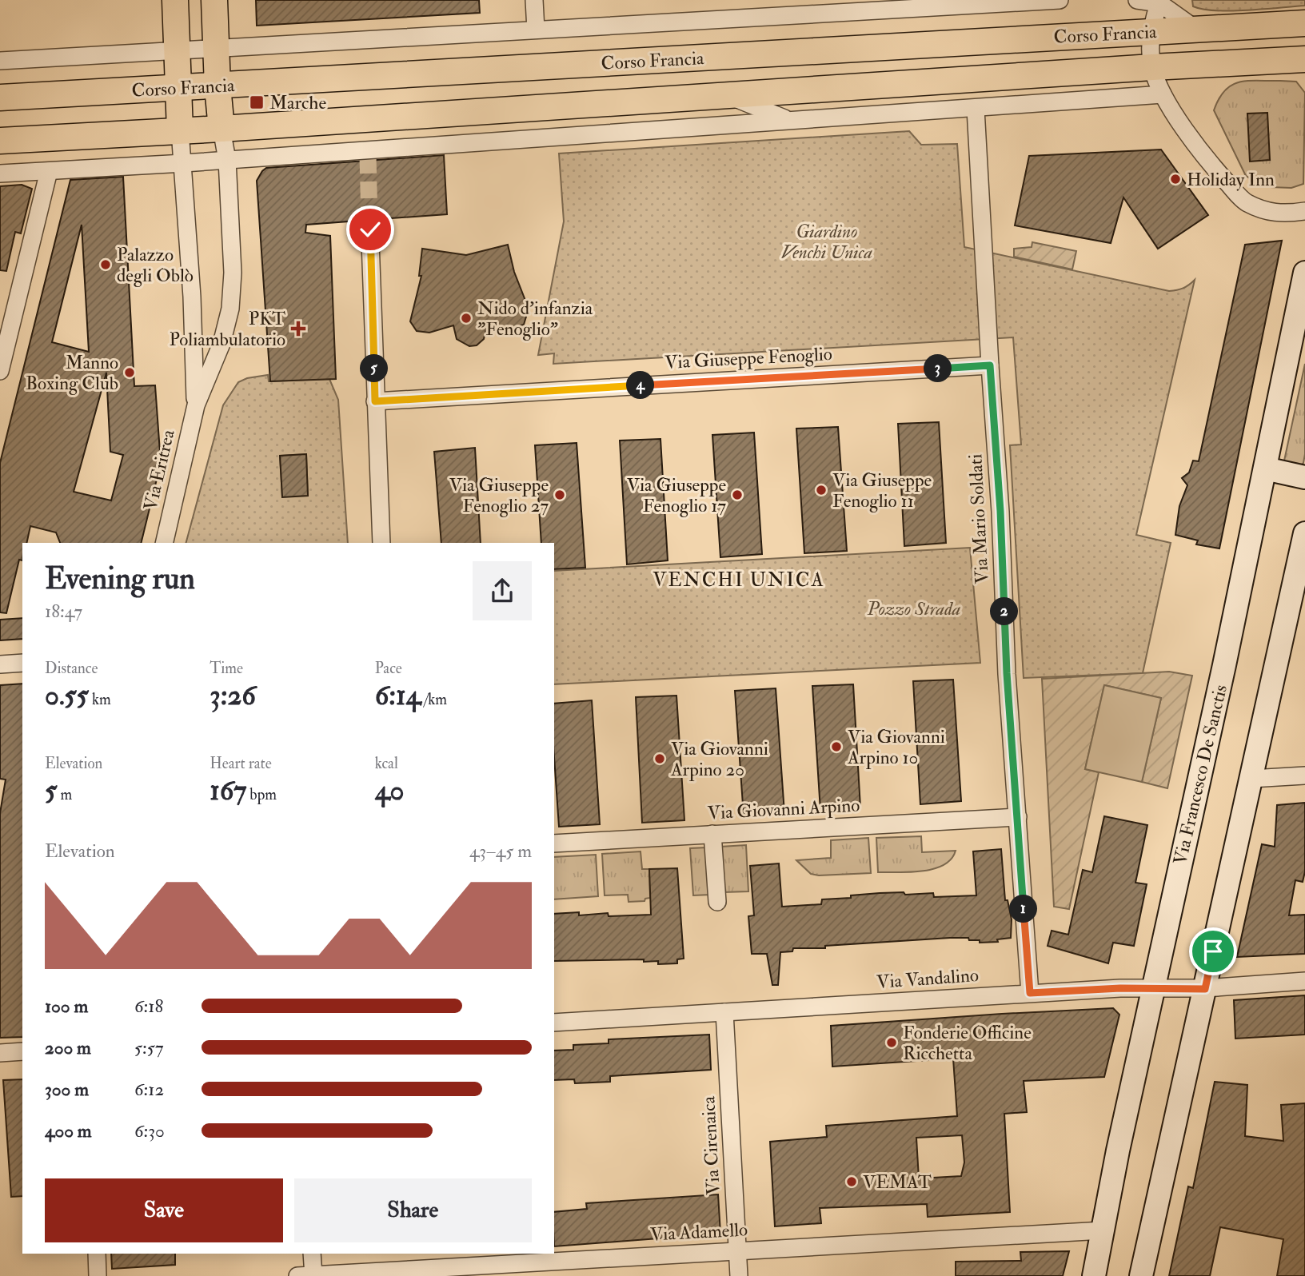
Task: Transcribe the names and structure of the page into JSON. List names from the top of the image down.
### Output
{
  "streets": {
    "main road": ["Corso Francia", "Via Francesco De Sanctis"],
    "street": [
      "Via Giuseppe Fenoglio",
      "Via Eritrea",
      "Via Mario Soldati",
      "Via Giovanni Arpino",
      "Via Vandalino",
      "Via Cirenaica",
      "Via Adamello"
    ]
  },
  "crossings": [
    ["Corso Francia", "Via Mario Soldati"],
    ["Via Giuseppe Fenoglio", "Via Mario Soldati"],
    ["Via Mario Soldati", "Via Giovanni Arpino"],
    ["Via Mario Soldati", "Via Vandalino"],
    ["Via Francesco De Sanctis", "Via Vandalino"],
    ["Via Francesco De Sanctis", "Via Adamello"],
    ["Via Vandalino", "Via Cirenaica"],
    ["Via Cirenaica", "Via Adamello"]
  ],
  "districts": ["VENCHI UNICA"],
  "parks": ["Giardino Venchi Unica", "Pozzo Strada"],
  "places": {
    "transit": ["Marche"],
    "other": [
      "Holiday Inn",
      "Palazzo degli Oblò",
      "Nido d'infanzia \"Fenoglio\"",
      "Manno Boxing Club",
      "Via Giuseppe Fenoglio 11",
      "Via Giuseppe Fenoglio 27",
      "Via Giuseppe Fenoglio 17",
      "Via Giovanni Arpino 10",
      "Via Giovanni Arpino 20",
      "Fonderie Officine Ricchetta",
      "VEMAT"
    ],
    "health": ["PKT Poliambulatorio"]
  },
  "page": {
    "pins": [
      "3",
      "5",
      "4",
      "2",
      "1"
    ],
    "heading": ["Evening run", "18:47"],
    "stats": [
      ["Distance", "0.55 km"],
      ["Time", "3:26"],
      ["Pace", "6:14 /km"],
      ["Elevation", "5 m"],
      ["Heart rate", "167 bpm"],
      ["kcal", "40"]
    ],
    "chart": ["Elevation", "43–45 m"],
    "list": [
      {
        "name": "100 m",
        "note": "6:18"
      },
      {
        "name": "200 m",
        "note": "5:57"
      },
      {
        "name": "300 m",
        "note": "6:12"
      },
      {
        "name": "400 m",
        "note": "6:30"
      }
    ],
    "buttons": ["Save", "Share"]
  }
}
